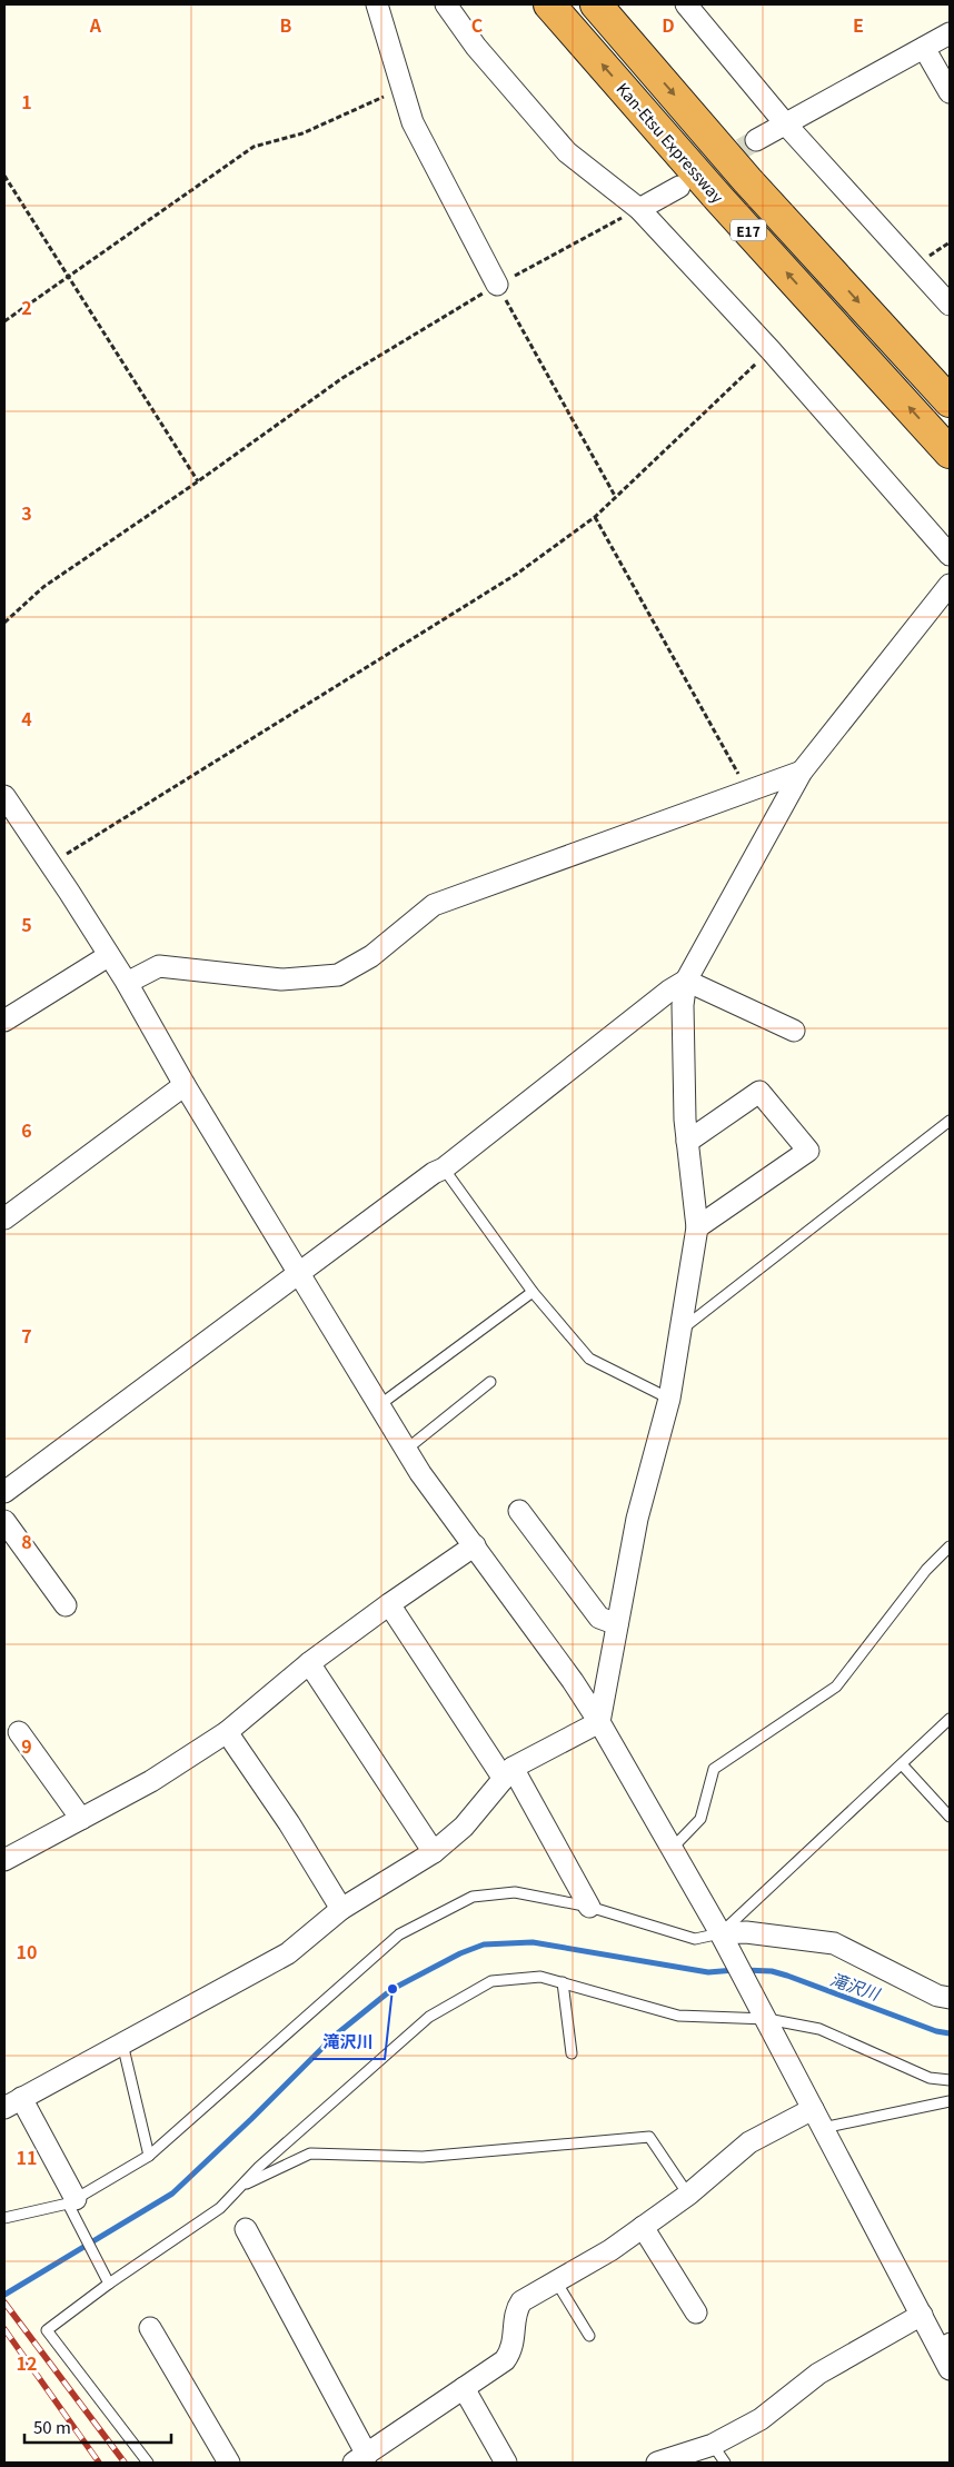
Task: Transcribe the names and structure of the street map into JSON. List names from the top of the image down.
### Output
{
  "streets": {
    "highway": ["Kan-Etsu Expressway", "E17"]
  },
  "water": ["滝沢川"],
  "places": ["滝沢川"],
  "scale_bar": "50 m",
  "grid": {
    "columns": [
      "A",
      "B",
      "C",
      "D",
      "E"
    ],
    "rows": [
      "1",
      "2",
      "3",
      "4",
      "5",
      "6",
      "7",
      "8",
      "9",
      "10",
      "11",
      "12"
    ]
  }
}
